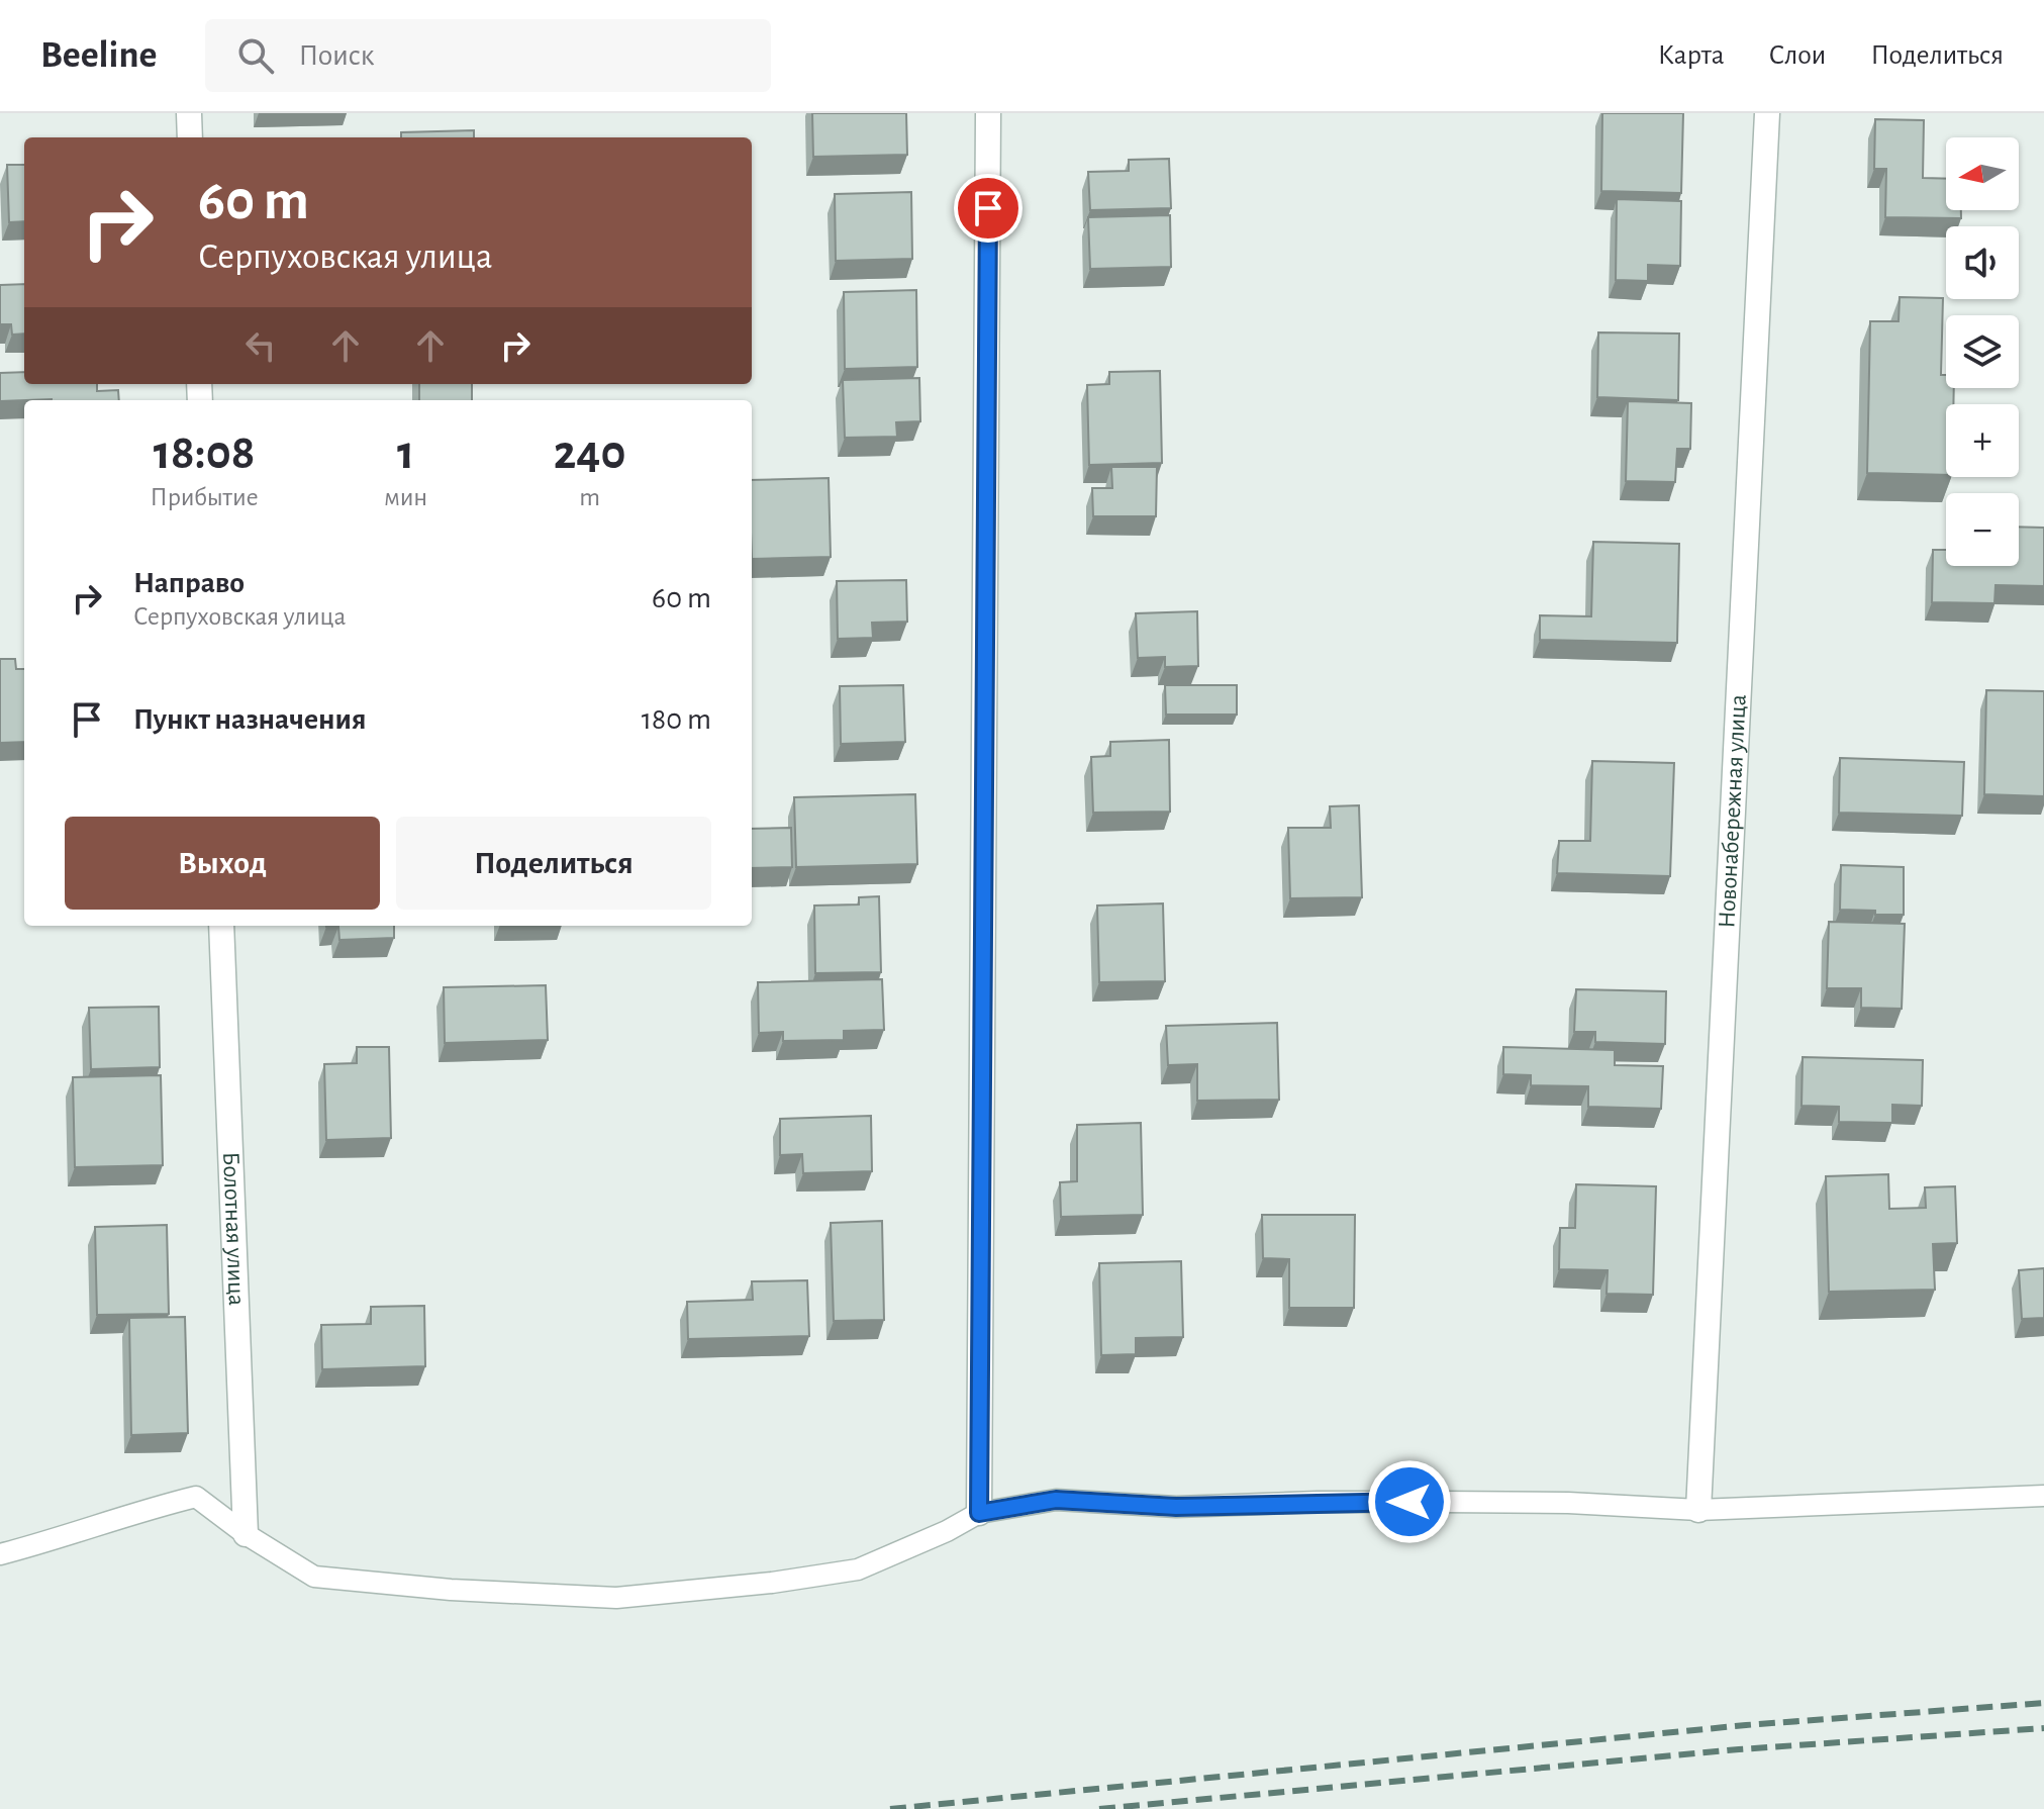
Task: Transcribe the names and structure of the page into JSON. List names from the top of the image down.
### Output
{
  "streets": {
    "street": ["Новонабережная улица", "Болотная улица"]
  },
  "north": "left",
  "page": {
    "header": "Beeline",
    "search": "Поиск",
    "nav": ["Карта", "Слои", "Поделиться"],
    "map_buttons": ["+", "−"],
    "turn": ["60 m", "Серпуховская улица"],
    "eta": [
      "18:08",
      "Прибытие",
      "1",
      "мин",
      "240",
      "m"
    ],
    "list": [
      {
        "name": "Направо",
        "note": "Серпуховская улица",
        "value": "60 m"
      },
      {
        "name": "Пункт назначения",
        "value": "180 m"
      }
    ],
    "buttons": ["Выход", "Поделиться"]
  }
}
